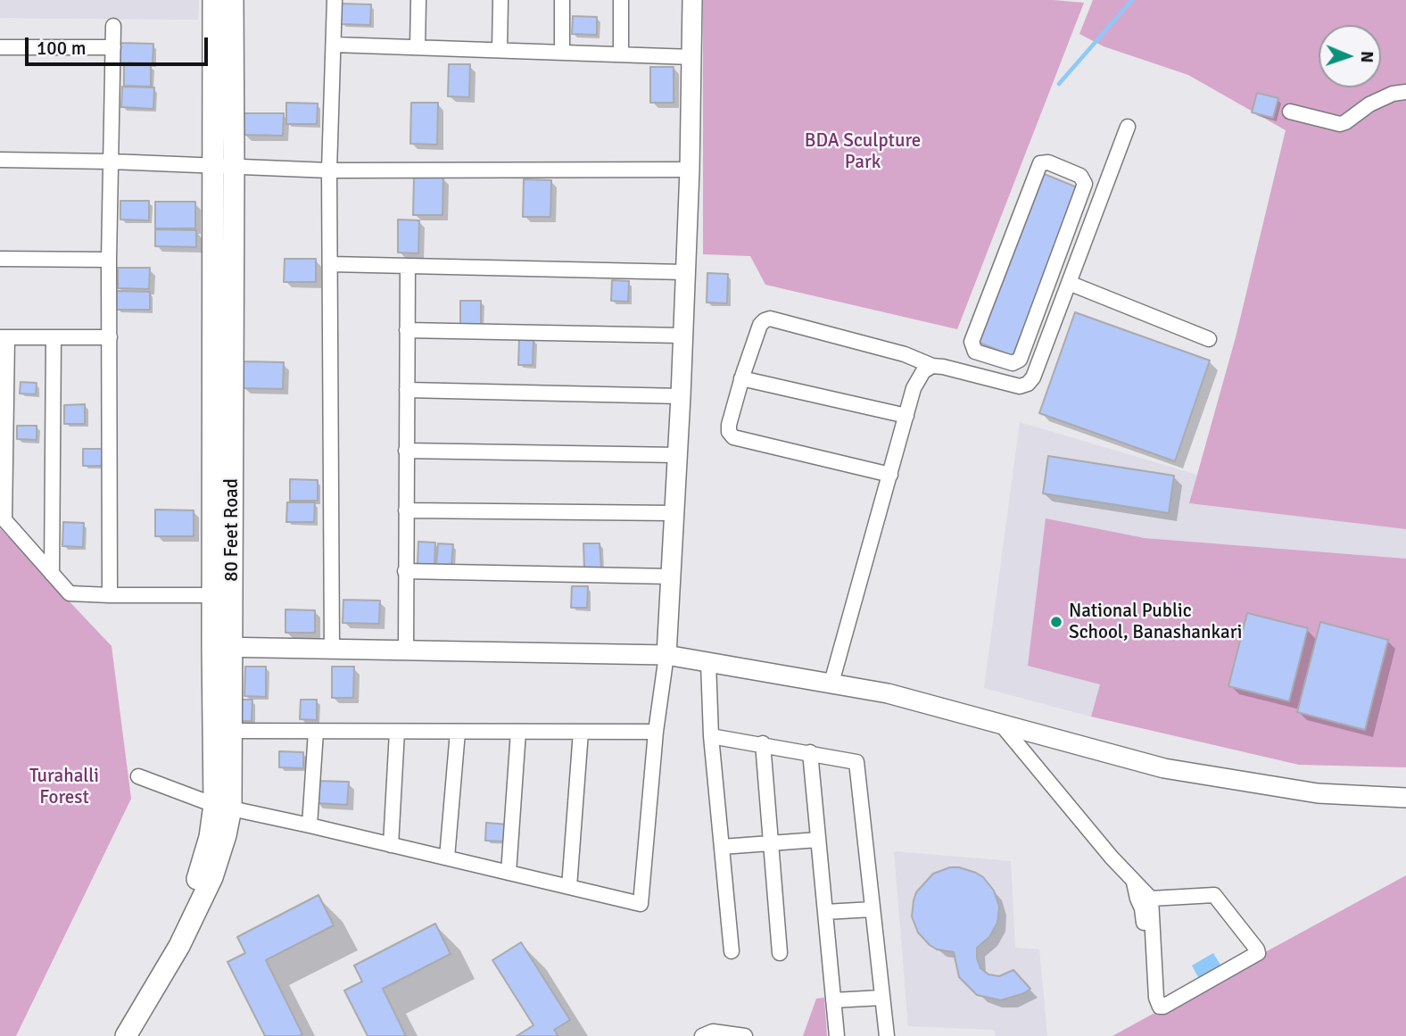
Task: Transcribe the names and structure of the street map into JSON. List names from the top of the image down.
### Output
{
  "streets": {
    "main road": ["80 Feet Road"]
  },
  "parks": ["BDA Sculpture Park", "Turahalli Forest"],
  "places": ["National Public School, Banashankari"],
  "scale_bar": "100 m",
  "north": "right"
}
